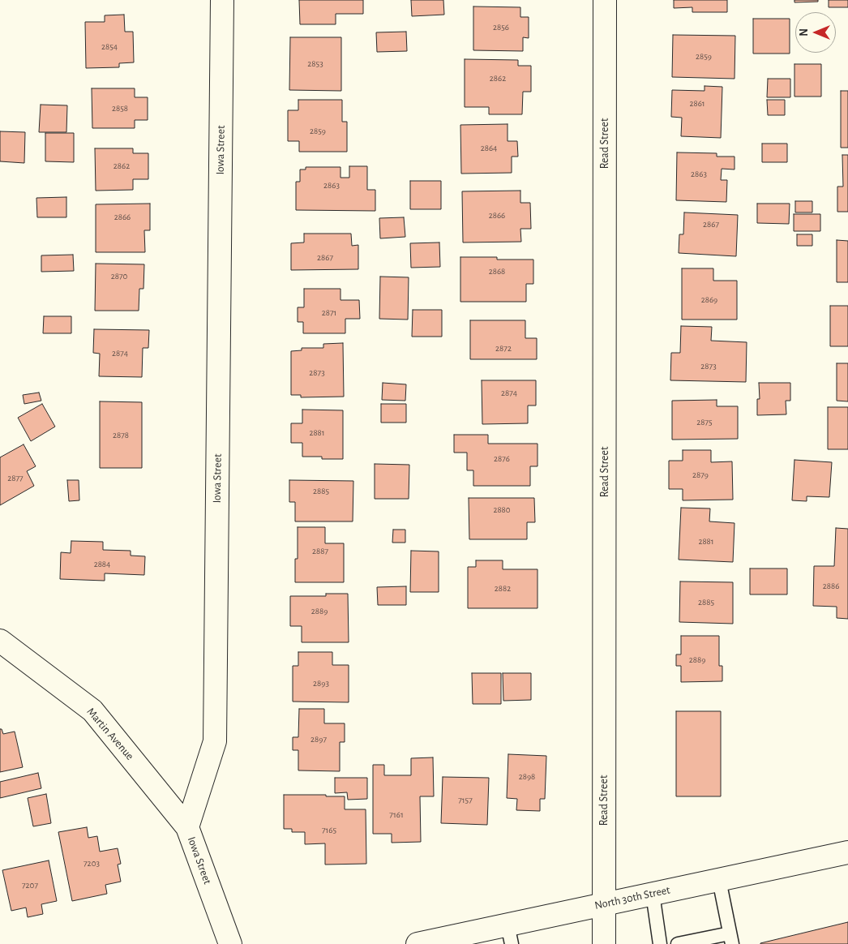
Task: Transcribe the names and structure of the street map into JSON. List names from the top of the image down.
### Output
{
  "streets": {
    "main road": [
      "Read Street",
      "Iowa Street",
      "Martin Avenue",
      "North 30th Street"
    ]
  },
  "crossings": [
    ["Read Street", "North 30th Street"],
    ["Iowa Street", "Martin Avenue"]
  ],
  "house_numbers": [
    "2856",
    "2854",
    "2859",
    "2853",
    "2862",
    "2861",
    "2858",
    "2859",
    "2864",
    "2862",
    "2863",
    "2863",
    "2866",
    "2866",
    "2867",
    "2867",
    "2868",
    "2870",
    "2869",
    "2871",
    "2872",
    "2874",
    "2873",
    "2873",
    "2874",
    "2875",
    "2881",
    "2878",
    "2876",
    "2879",
    "2877",
    "2885",
    "2880",
    "2881",
    "2887",
    "2884",
    "2886",
    "2882",
    "2885",
    "2889",
    "2889",
    "2893",
    "2897",
    "2898",
    "7157",
    "7161",
    "7165",
    "7203",
    "7207"
  ],
  "north": "left"
}
